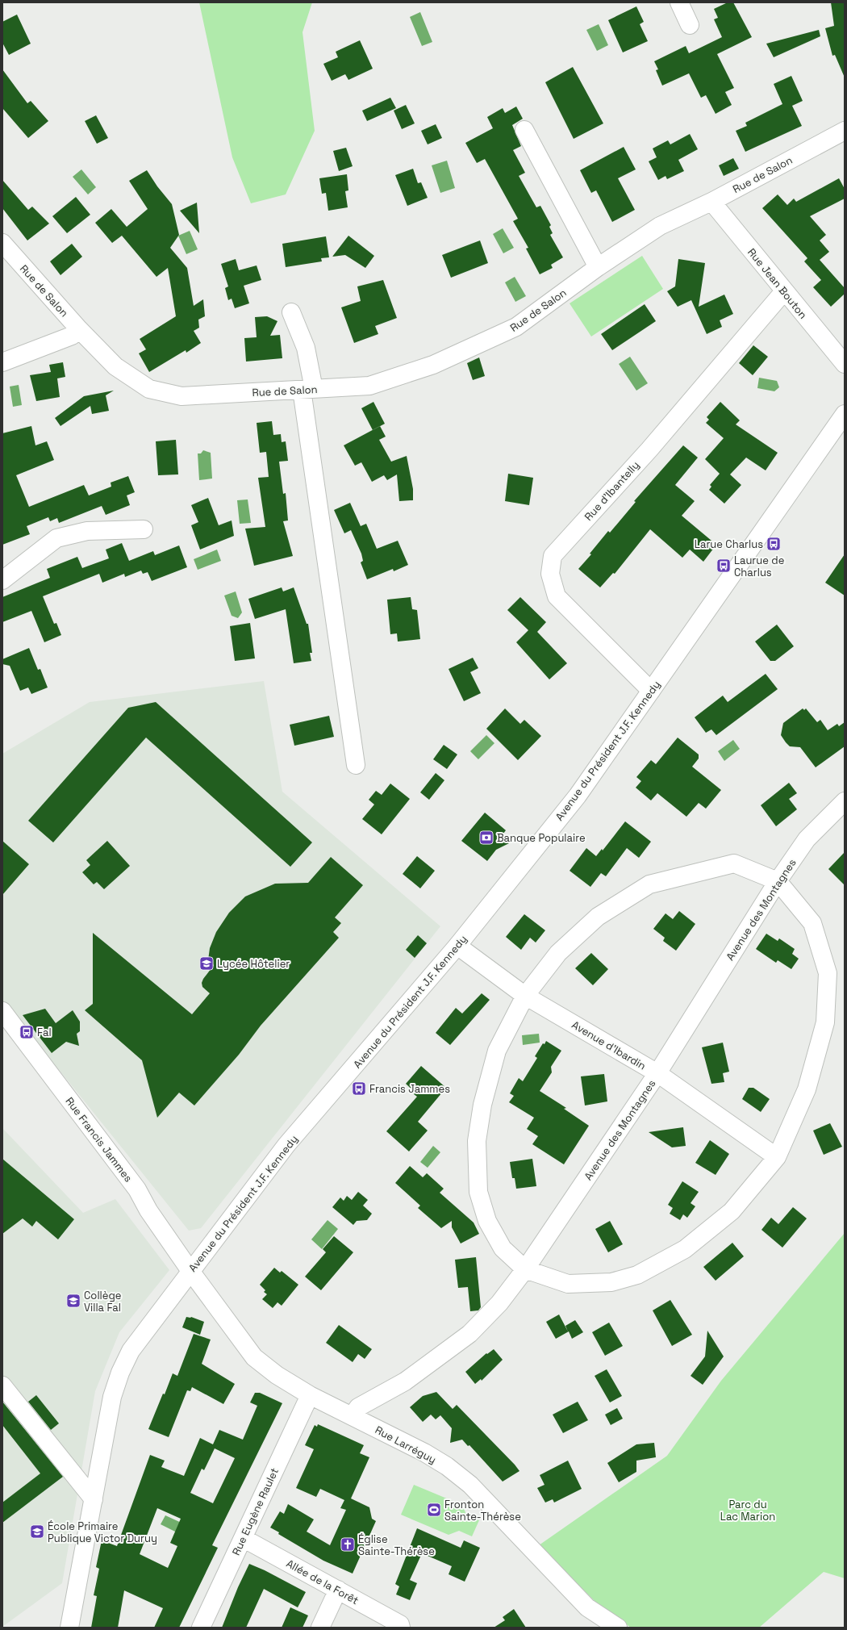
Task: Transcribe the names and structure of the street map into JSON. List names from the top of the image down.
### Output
{
  "streets": {
    "street": [
      "Rue de Salon",
      "Rue Jean Bouton",
      "Rue d'Ibantelly",
      "Avenue du Président J.F. Kennedy",
      "Avenue des Montagnes",
      "Avenue d'Ibardin",
      "Rue Francis Jammes",
      "Rue Larréguy",
      "Rue Eugène Raulet",
      "Allée de la Forêt"
    ]
  },
  "crossings": [
    ["Rue de Salon", "Rue Jean Bouton"],
    ["Rue Jean Bouton", "Rue d'Ibantelly"],
    ["Rue d'Ibantelly", "Avenue du Président J.F. Kennedy"],
    ["Avenue du Président J.F. Kennedy", "Avenue d'Ibardin"],
    ["Avenue du Président J.F. Kennedy", "Rue Francis Jammes"],
    ["Avenue du Président J.F. Kennedy", "Rue Larréguy"],
    ["Avenue des Montagnes", "Avenue d'Ibardin"],
    ["Avenue des Montagnes", "Rue Larréguy"],
    ["Rue Francis Jammes", "Rue Larréguy"],
    ["Rue Larréguy", "Rue Eugène Raulet"],
    ["Rue Eugène Raulet", "Allée de la Forêt"]
  ],
  "parks": ["Parc du Lac Marion"],
  "places": {
    "bus stop": [
      "Larue Charlus",
      "Laurue de Charlus",
      "Fal",
      "Francis Jammes"
    ],
    "bank": ["Banque Populaire"],
    "school or university": ["Lycée Hôtelier", "Collège Villa Fal", "École Primaire Publique Victor Duruy"],
    "sports": ["Fronton Sainte-Thérèse"],
    "church": ["Église Sainte-Thérèse"]
  }
}
